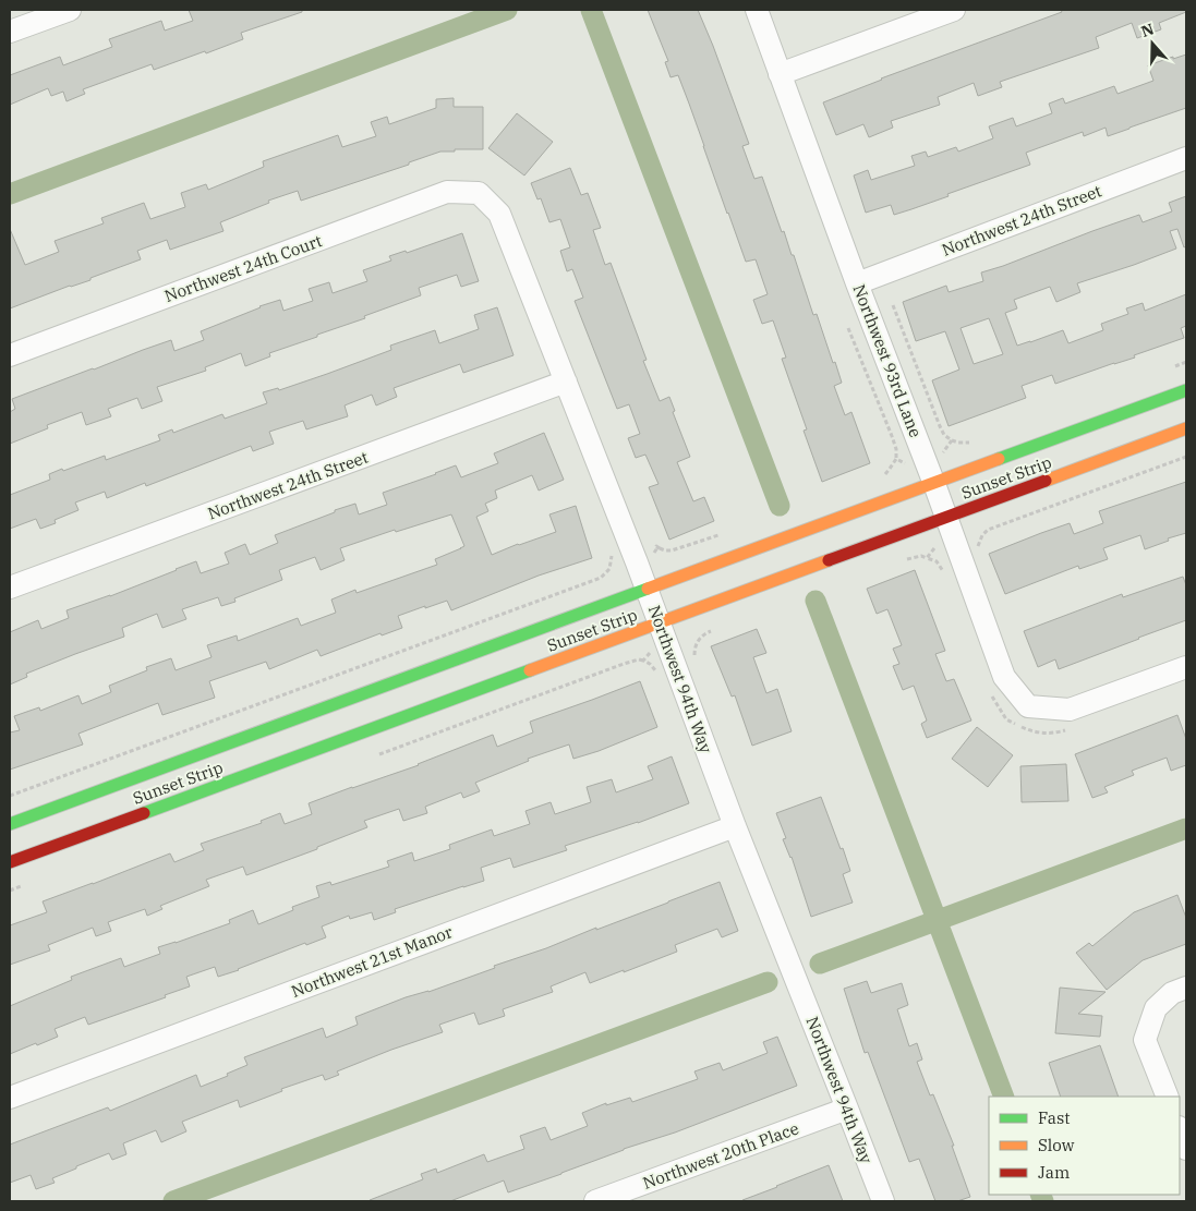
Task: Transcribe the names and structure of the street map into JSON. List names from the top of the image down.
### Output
{
  "streets": {
    "street": [
      "Northwest 24th Street",
      "Northwest 24th Court",
      "Northwest 93rd Lane",
      "Sunset Strip",
      "Northwest 94th Way",
      "Northwest 21st Manor",
      "Northwest 20th Place"
    ]
  },
  "crossings": [
    ["Northwest 24th Street", "Northwest 93rd Lane"],
    ["Northwest 24th Street", "Northwest 94th Way"],
    ["Northwest 24th Court", "Northwest 94th Way"],
    ["Northwest 93rd Lane", "Sunset Strip"],
    ["Sunset Strip", "Northwest 94th Way"],
    ["Northwest 94th Way", "Northwest 21st Manor"],
    ["Northwest 94th Way", "Northwest 20th Place"]
  ],
  "legend": ["Fast", "Slow", "Jam"],
  "north": "top"
}
